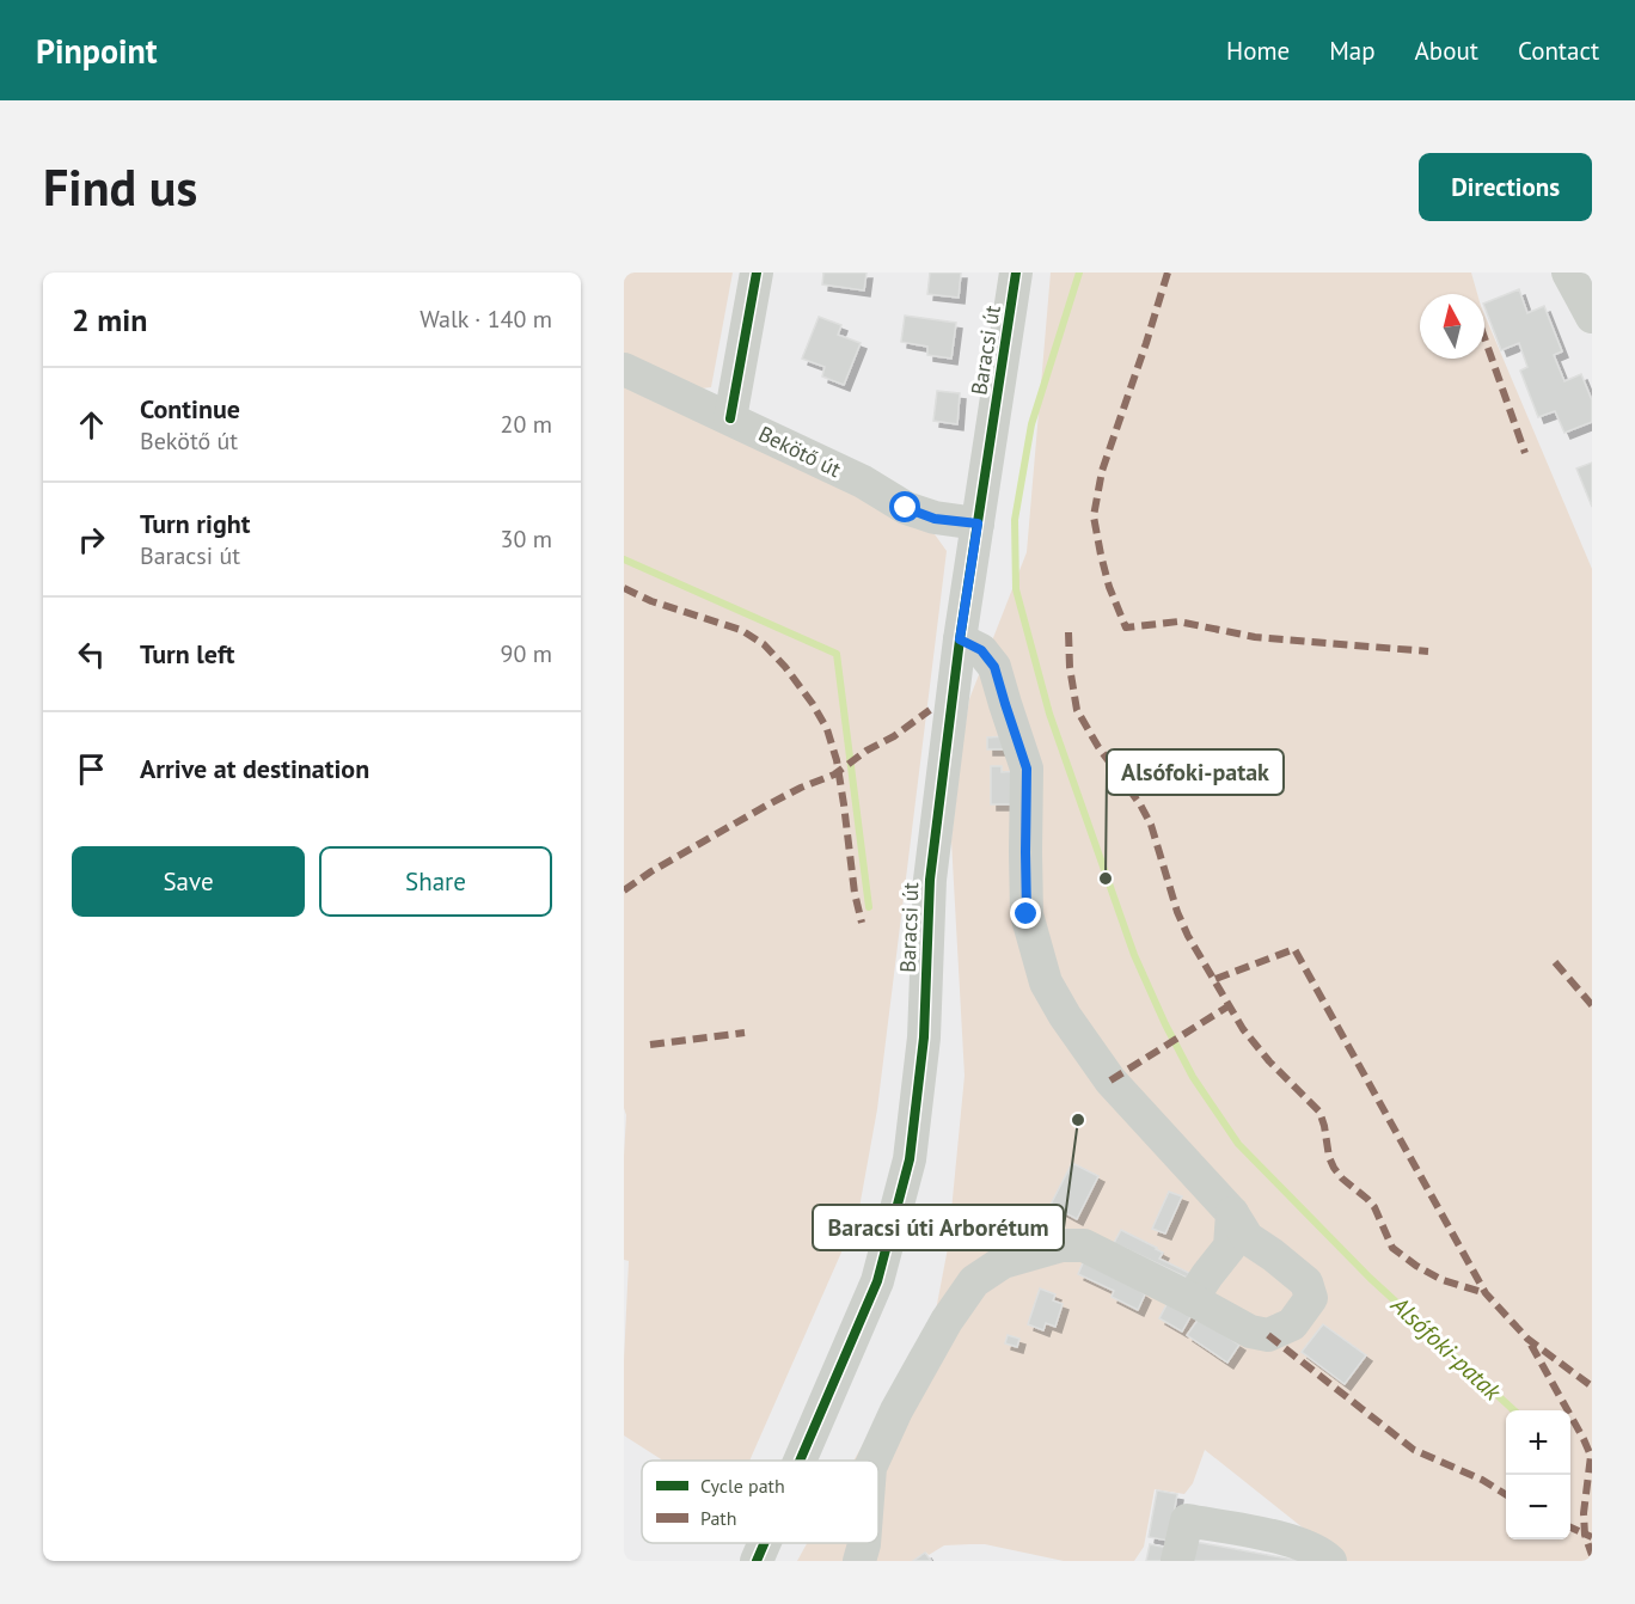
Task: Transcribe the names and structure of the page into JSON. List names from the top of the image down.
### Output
{
  "streets": {
    "street": ["Baracsi út", "Bekötő út"]
  },
  "crossings": [
    ["Baracsi út", "Bekötő út"]
  ],
  "water": ["Alsófoki-patak"],
  "places": ["Alsófoki-patak", "Baracsi úti Arborétum"],
  "legend": ["Cycle path", "Path"],
  "north": "top",
  "page": {
    "header": "Pinpoint",
    "nav": [
      "Home",
      "Map",
      "About",
      "Contact"
    ],
    "buttons": [
      "Directions",
      ["Save", "Share"]
    ],
    "title": "Find us",
    "heading": ["2 min", "Walk · 140 m"],
    "list": [
      ["Continue", "Bekötő út", "20 m"],
      ["Turn right", "Baracsi út", "30 m"],
      ["Turn left", "90 m"],
      "Arrive at destination"
    ],
    "map_buttons": ["+", "−"]
  }
}
